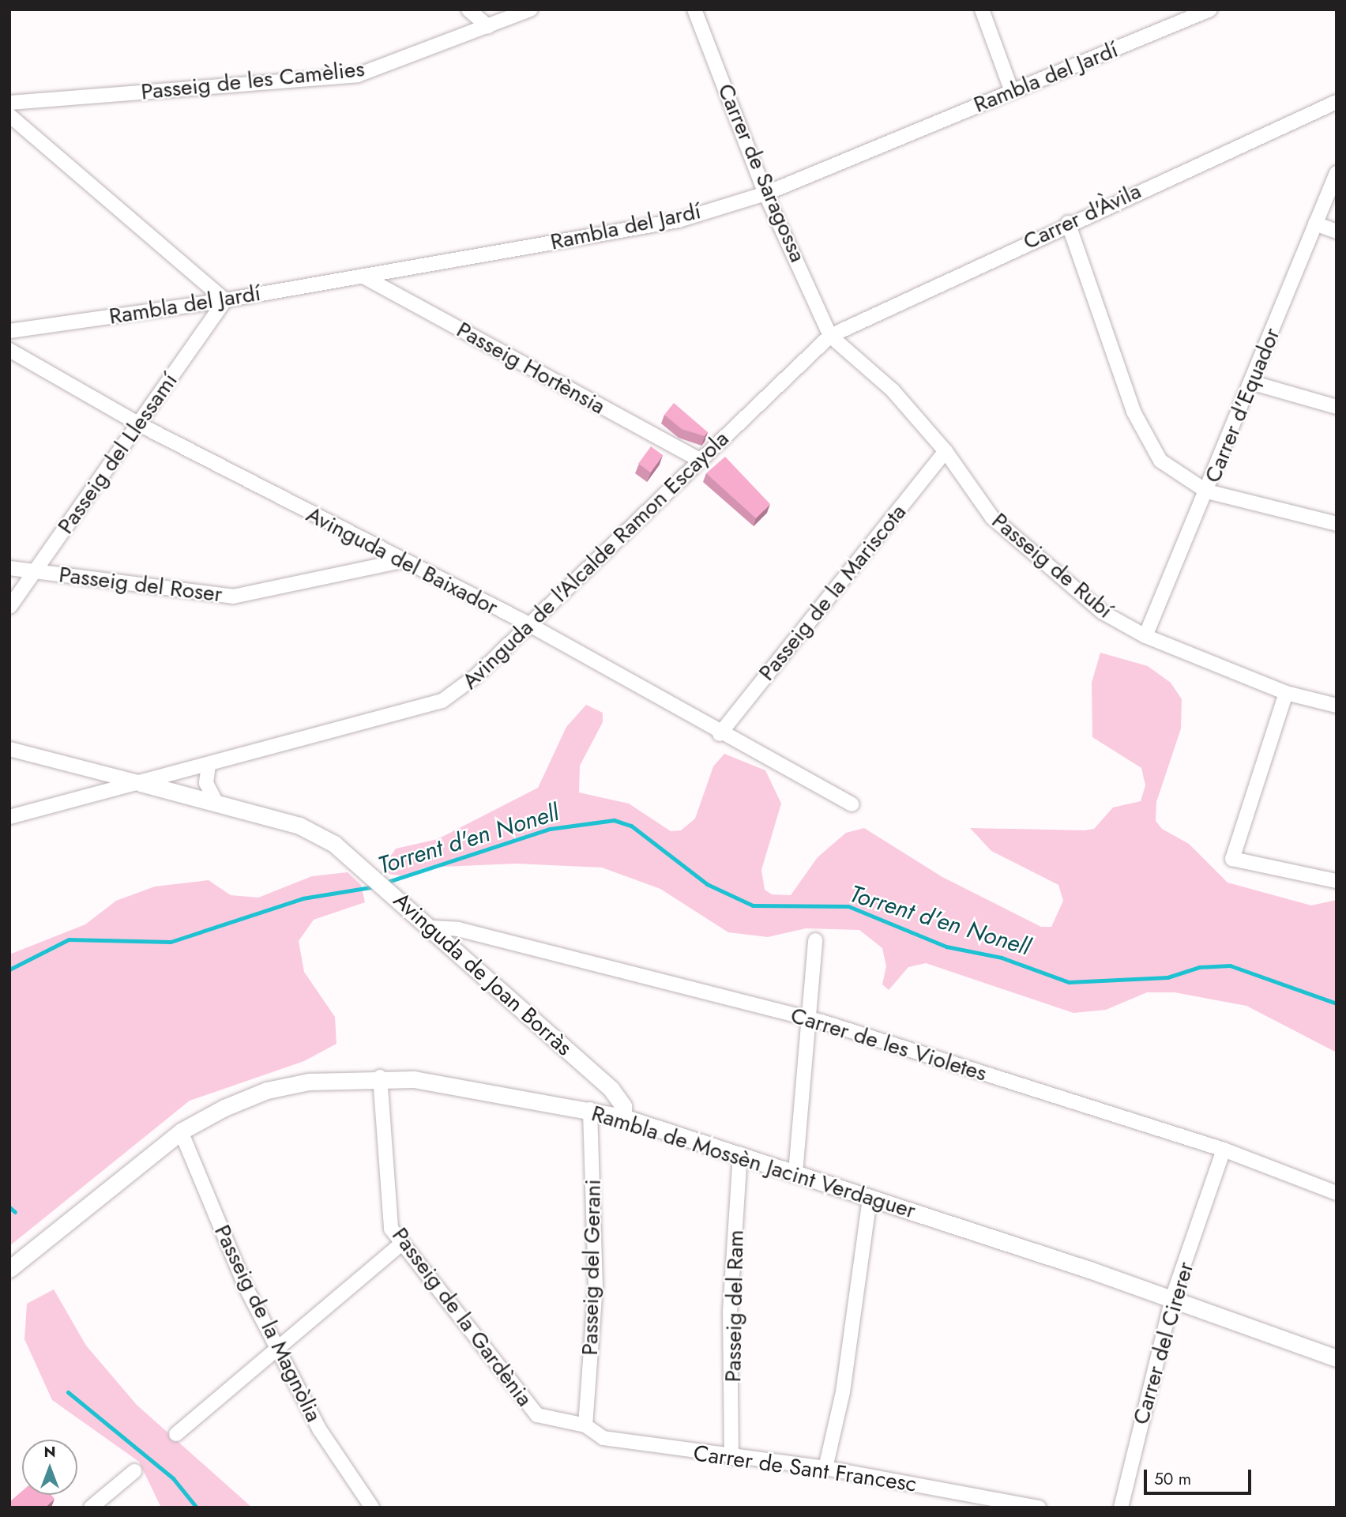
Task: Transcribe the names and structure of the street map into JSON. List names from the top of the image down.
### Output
{
  "streets": {
    "street": [
      "Rambla del Jardí",
      "Passeig de les Camèlies",
      "Carrer de Saragossa",
      "Carrer d'Àvila",
      "Passeig Hortènsia",
      "Carrer d'Equador",
      "Passeig del Llessamí",
      "Avinguda de l'Alcalde Ramon Escayola",
      "Avinguda del Baixador",
      "Passeig de Rubí",
      "Passeig del Roser",
      "Passeig de la Mariscota",
      "Avinguda de Joan Borràs",
      "Carrer de les Violetes",
      "Rambla de Mossèn Jacint Verdaguer",
      "Passeig del Gerani",
      "Passeig del Ram",
      "Passeig de la Gardènia",
      "Passeig de la Magnòlia",
      "Carrer del Cirerer",
      "Carrer de Sant Francesc"
    ]
  },
  "crossings": [
    ["Rambla del Jardí", "Carrer de Saragossa"],
    ["Rambla del Jardí", "Passeig Hortènsia"],
    ["Rambla del Jardí", "Passeig del Llessamí"],
    ["Carrer de Saragossa", "Carrer d'Àvila"],
    ["Carrer de Saragossa", "Avinguda de l'Alcalde Ramon Escayola"],
    ["Carrer de Saragossa", "Passeig de Rubí"],
    ["Carrer d'Àvila", "Avinguda de l'Alcalde Ramon Escayola"],
    ["Carrer d'Àvila", "Passeig de Rubí"],
    ["Passeig Hortènsia", "Avinguda de l'Alcalde Ramon Escayola"],
    ["Carrer d'Equador", "Passeig de Rubí"],
    ["Passeig del Llessamí", "Avinguda del Baixador"],
    ["Passeig del Llessamí", "Passeig del Roser"],
    ["Avinguda de l'Alcalde Ramon Escayola", "Avinguda del Baixador"],
    ["Avinguda de l'Alcalde Ramon Escayola", "Passeig de Rubí"],
    ["Avinguda de l'Alcalde Ramon Escayola", "Avinguda de Joan Borràs"],
    ["Avinguda del Baixador", "Passeig del Roser"],
    ["Avinguda del Baixador", "Passeig de la Mariscota"],
    ["Passeig de Rubí", "Passeig de la Mariscota"],
    ["Avinguda de Joan Borràs", "Carrer de les Violetes"],
    ["Avinguda de Joan Borràs", "Rambla de Mossèn Jacint Verdaguer"],
    ["Carrer de les Violetes", "Carrer del Cirerer"],
    ["Rambla de Mossèn Jacint Verdaguer", "Passeig del Gerani"],
    ["Rambla de Mossèn Jacint Verdaguer", "Passeig del Ram"],
    ["Rambla de Mossèn Jacint Verdaguer", "Passeig de la Gardènia"],
    ["Rambla de Mossèn Jacint Verdaguer", "Passeig de la Magnòlia"],
    ["Rambla de Mossèn Jacint Verdaguer", "Carrer del Cirerer"],
    ["Passeig del Gerani", "Passeig de la Gardènia"],
    ["Passeig del Gerani", "Carrer de Sant Francesc"],
    ["Passeig del Ram", "Carrer de Sant Francesc"],
    ["Passeig de la Gardènia", "Carrer de Sant Francesc"]
  ],
  "water": ["Torrent d'en Nonell"],
  "scale_bar": "50 m",
  "north": "top"
}
